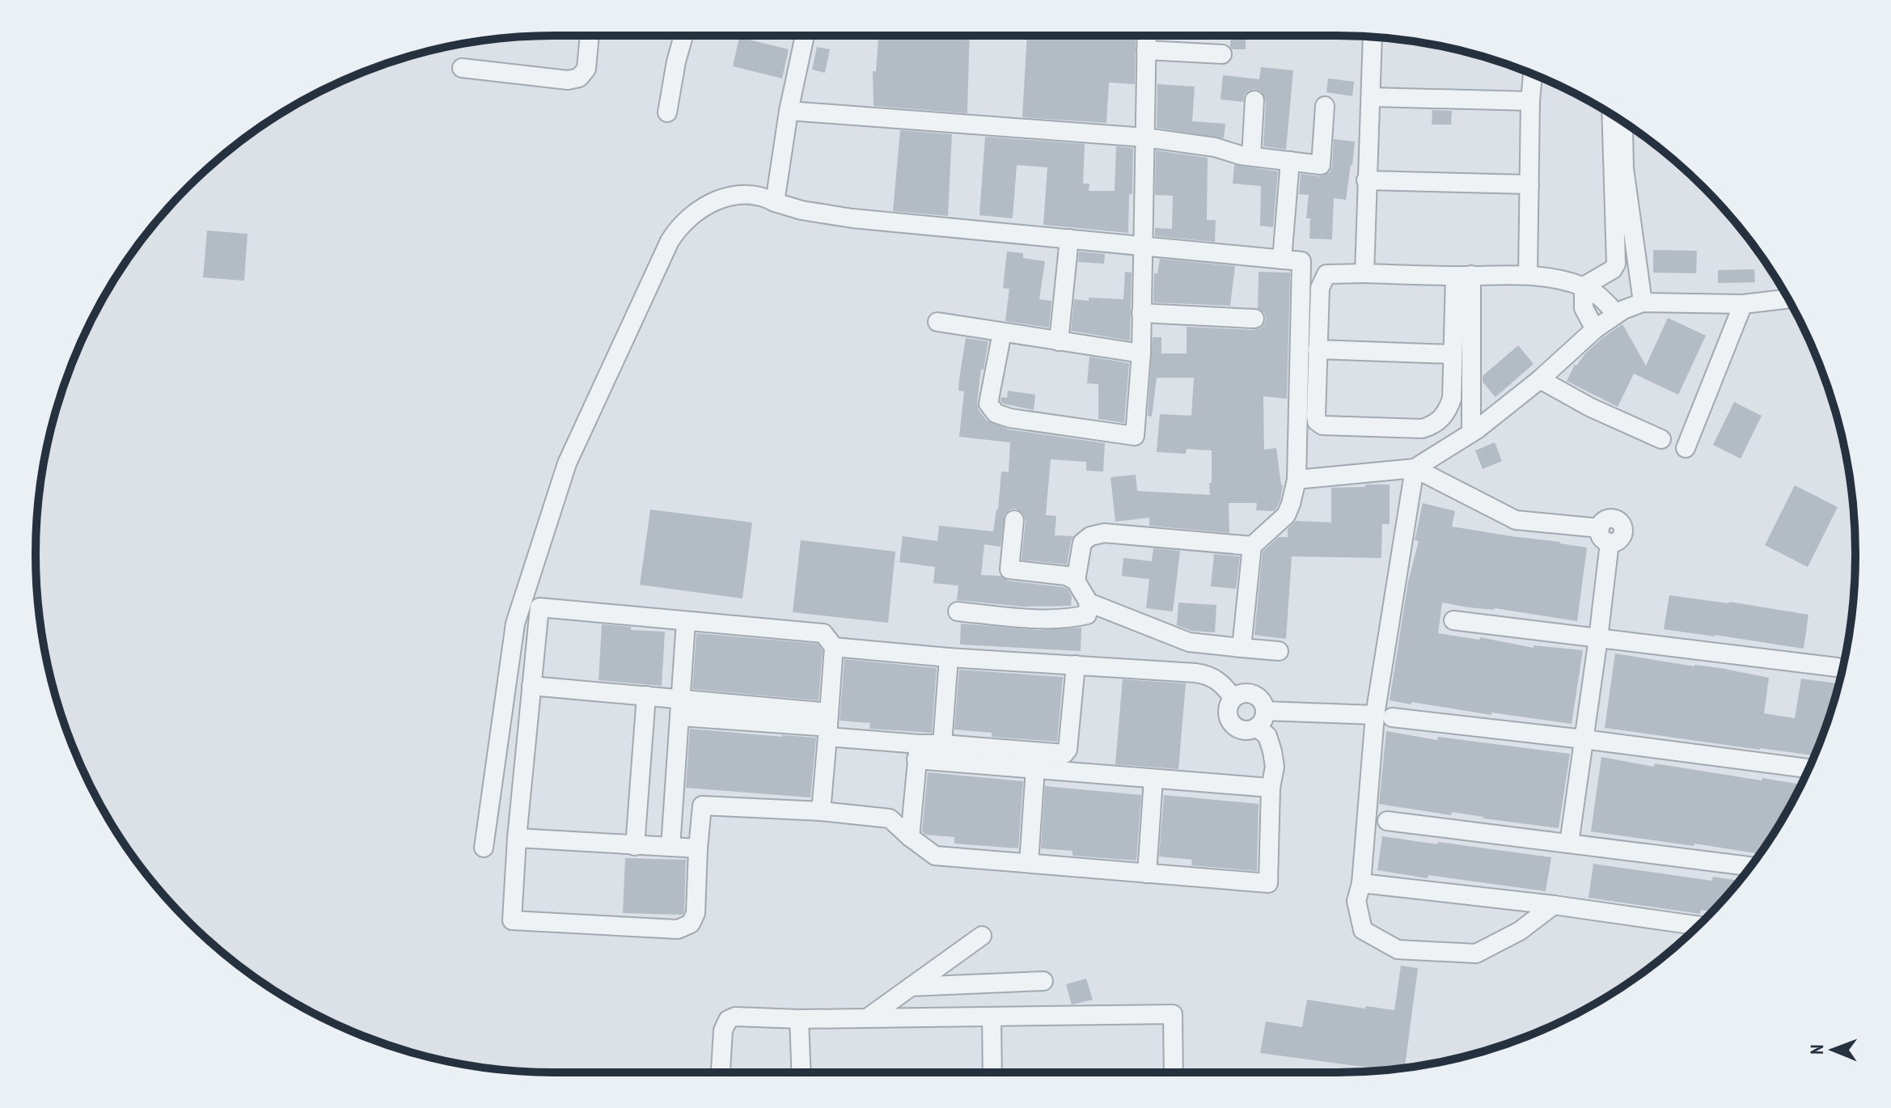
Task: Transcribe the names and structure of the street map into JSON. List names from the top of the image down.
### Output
{
  "north": "left"
}
